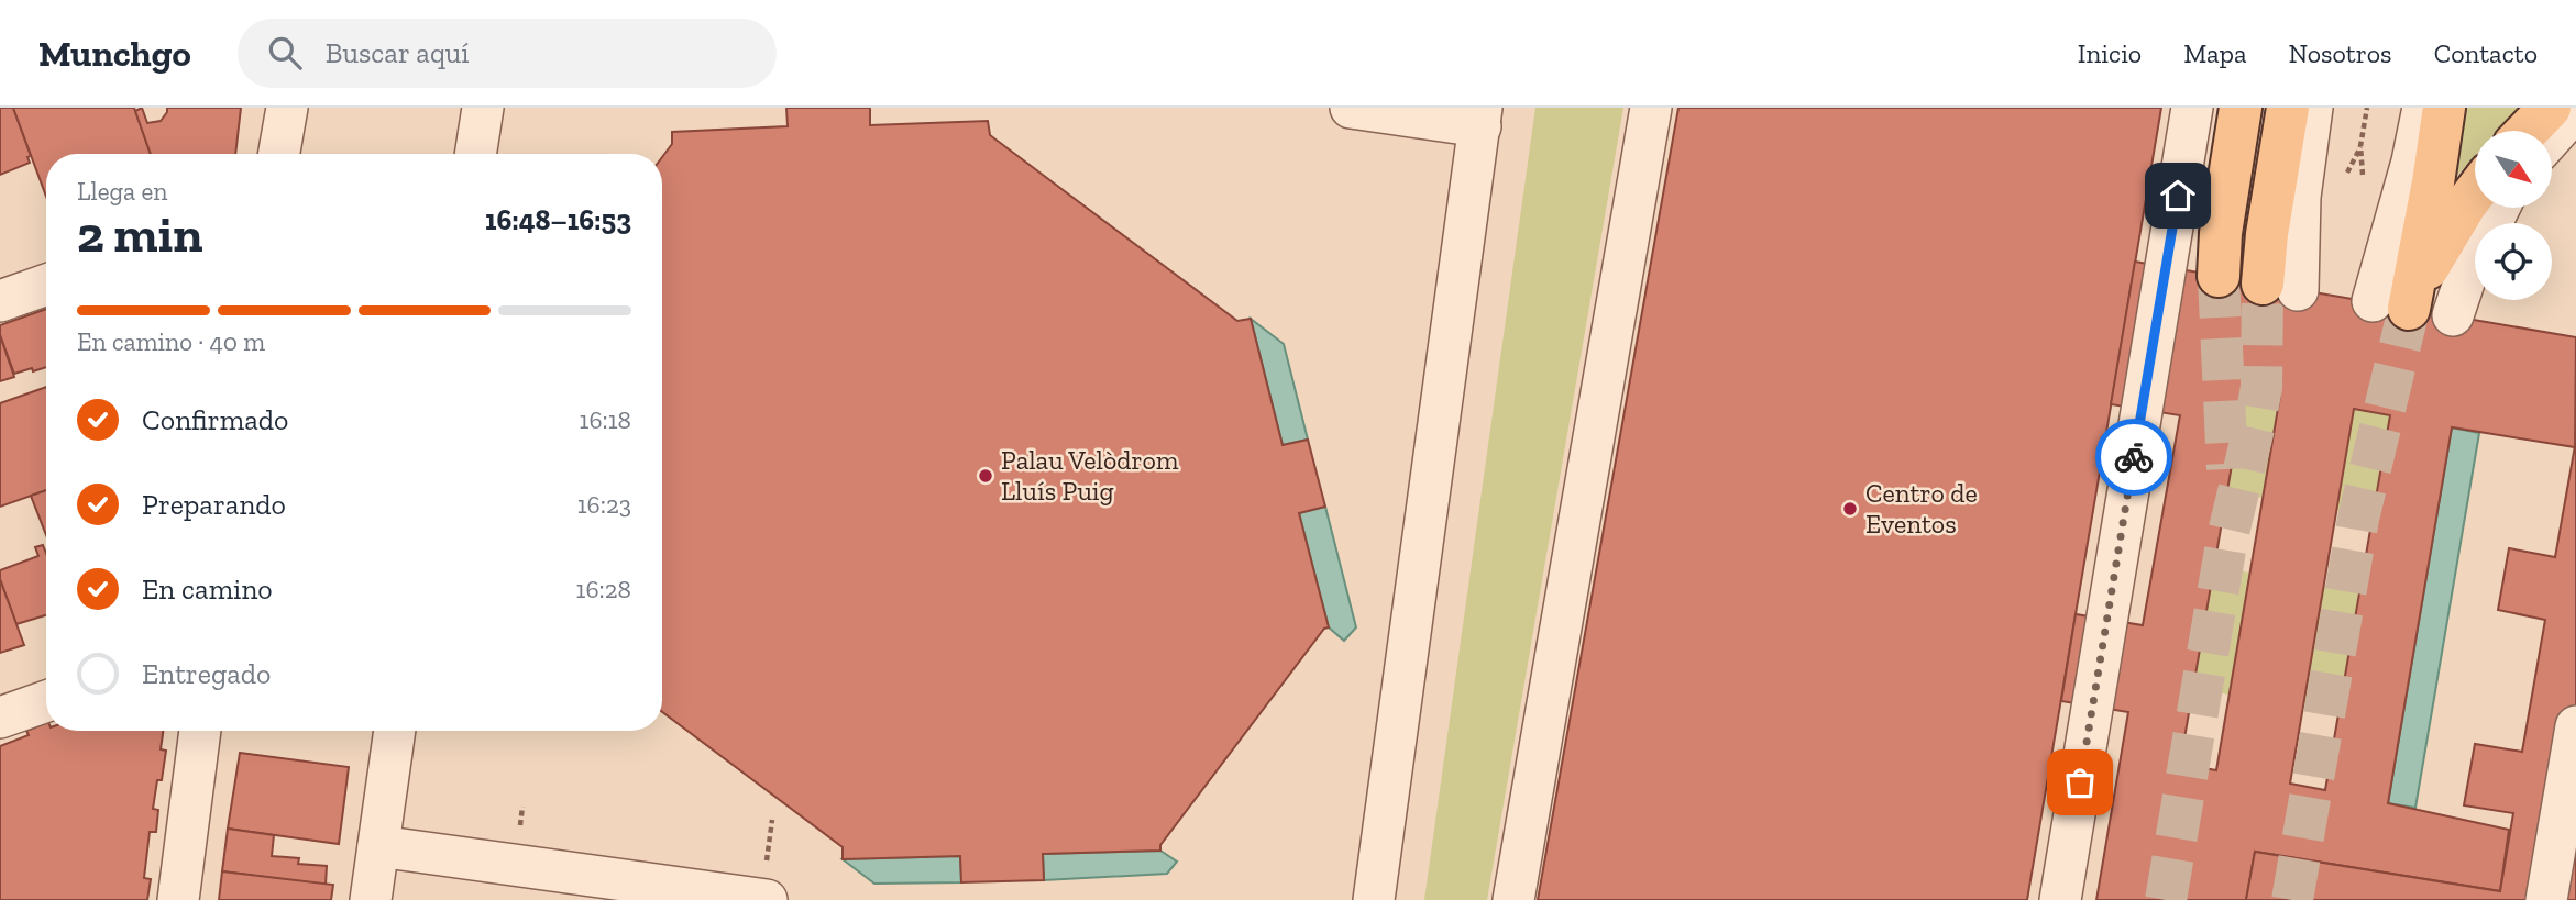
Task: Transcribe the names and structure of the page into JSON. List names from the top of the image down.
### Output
{
  "places": ["Palau Velòdrom Lluís Puig", "Centro de Eventos"],
  "north": "bottom right",
  "page": {
    "header": "Munchgo",
    "search": "Buscar aquí",
    "nav": [
      "Inicio",
      "Mapa",
      "Nosotros",
      "Contacto"
    ],
    "heading": ["2 min", "Llega en", "16:48–16:53"],
    "bar": "En camino · 40 m",
    "list": [
      ["Confirmado", "16:18"],
      ["Preparando", "16:23"],
      ["En camino", "16:28"],
      "Entregado"
    ]
  }
}
